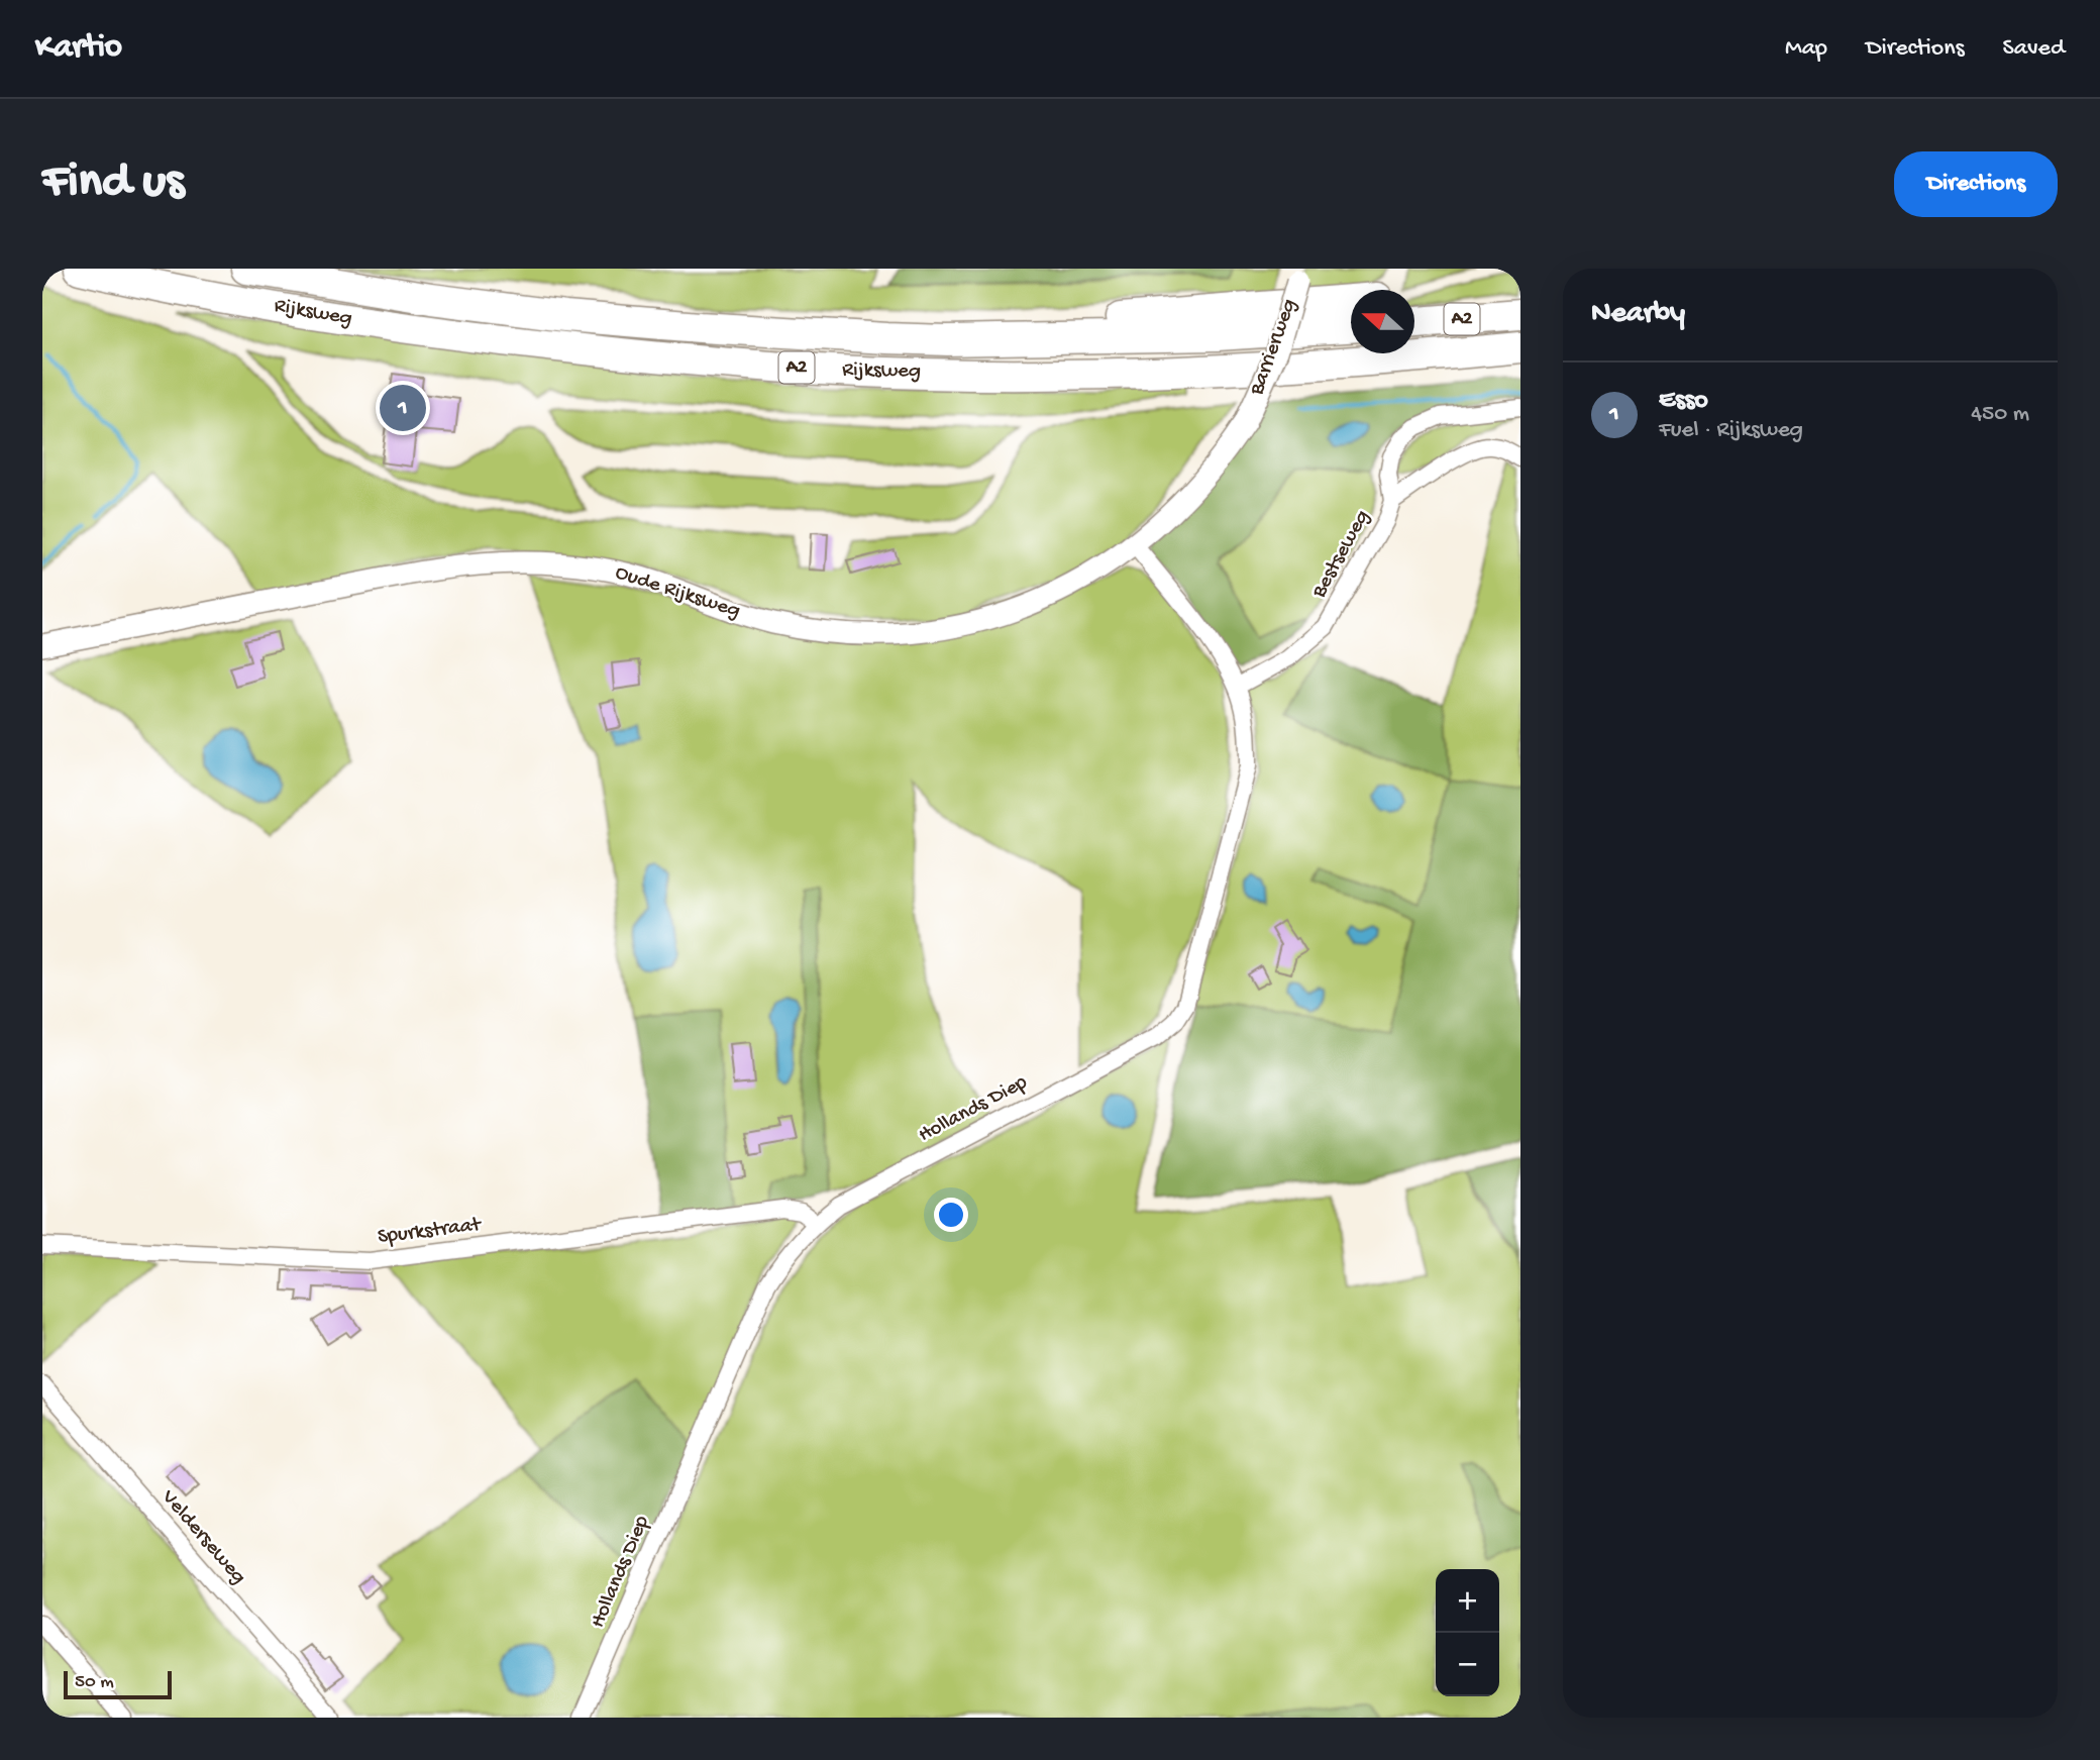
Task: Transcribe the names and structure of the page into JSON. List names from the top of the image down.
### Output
{
  "streets": {
    "highway": ["Rijksweg", "A2"],
    "street": [
      "Barrierweg",
      "Bestseweg",
      "Oude Rijksweg",
      "Hollands Diep",
      "Spurkstraat",
      "Velderseweg"
    ]
  },
  "crossings": [
    ["Rijksweg", "A2"],
    ["Barrierweg", "Oude Rijksweg"],
    ["Bestseweg", "Hollands Diep"],
    ["Oude Rijksweg", "Hollands Diep"],
    ["Hollands Diep", "Spurkstraat"]
  ],
  "scale_bar": "50 m",
  "north": "left",
  "page": {
    "header": "Kartio",
    "nav": ["Map", "Directions", "Saved"],
    "buttons": "Directions",
    "title": "Find us",
    "heading": "Nearby",
    "list": [
      {
        "mark": "1",
        "name": "Esso",
        "note": "Fuel · Rijksweg",
        "value": "450 m"
      }
    ],
    "pins": "1",
    "map_buttons": ["+", "−"],
    "scale": "50 m"
  }
}
